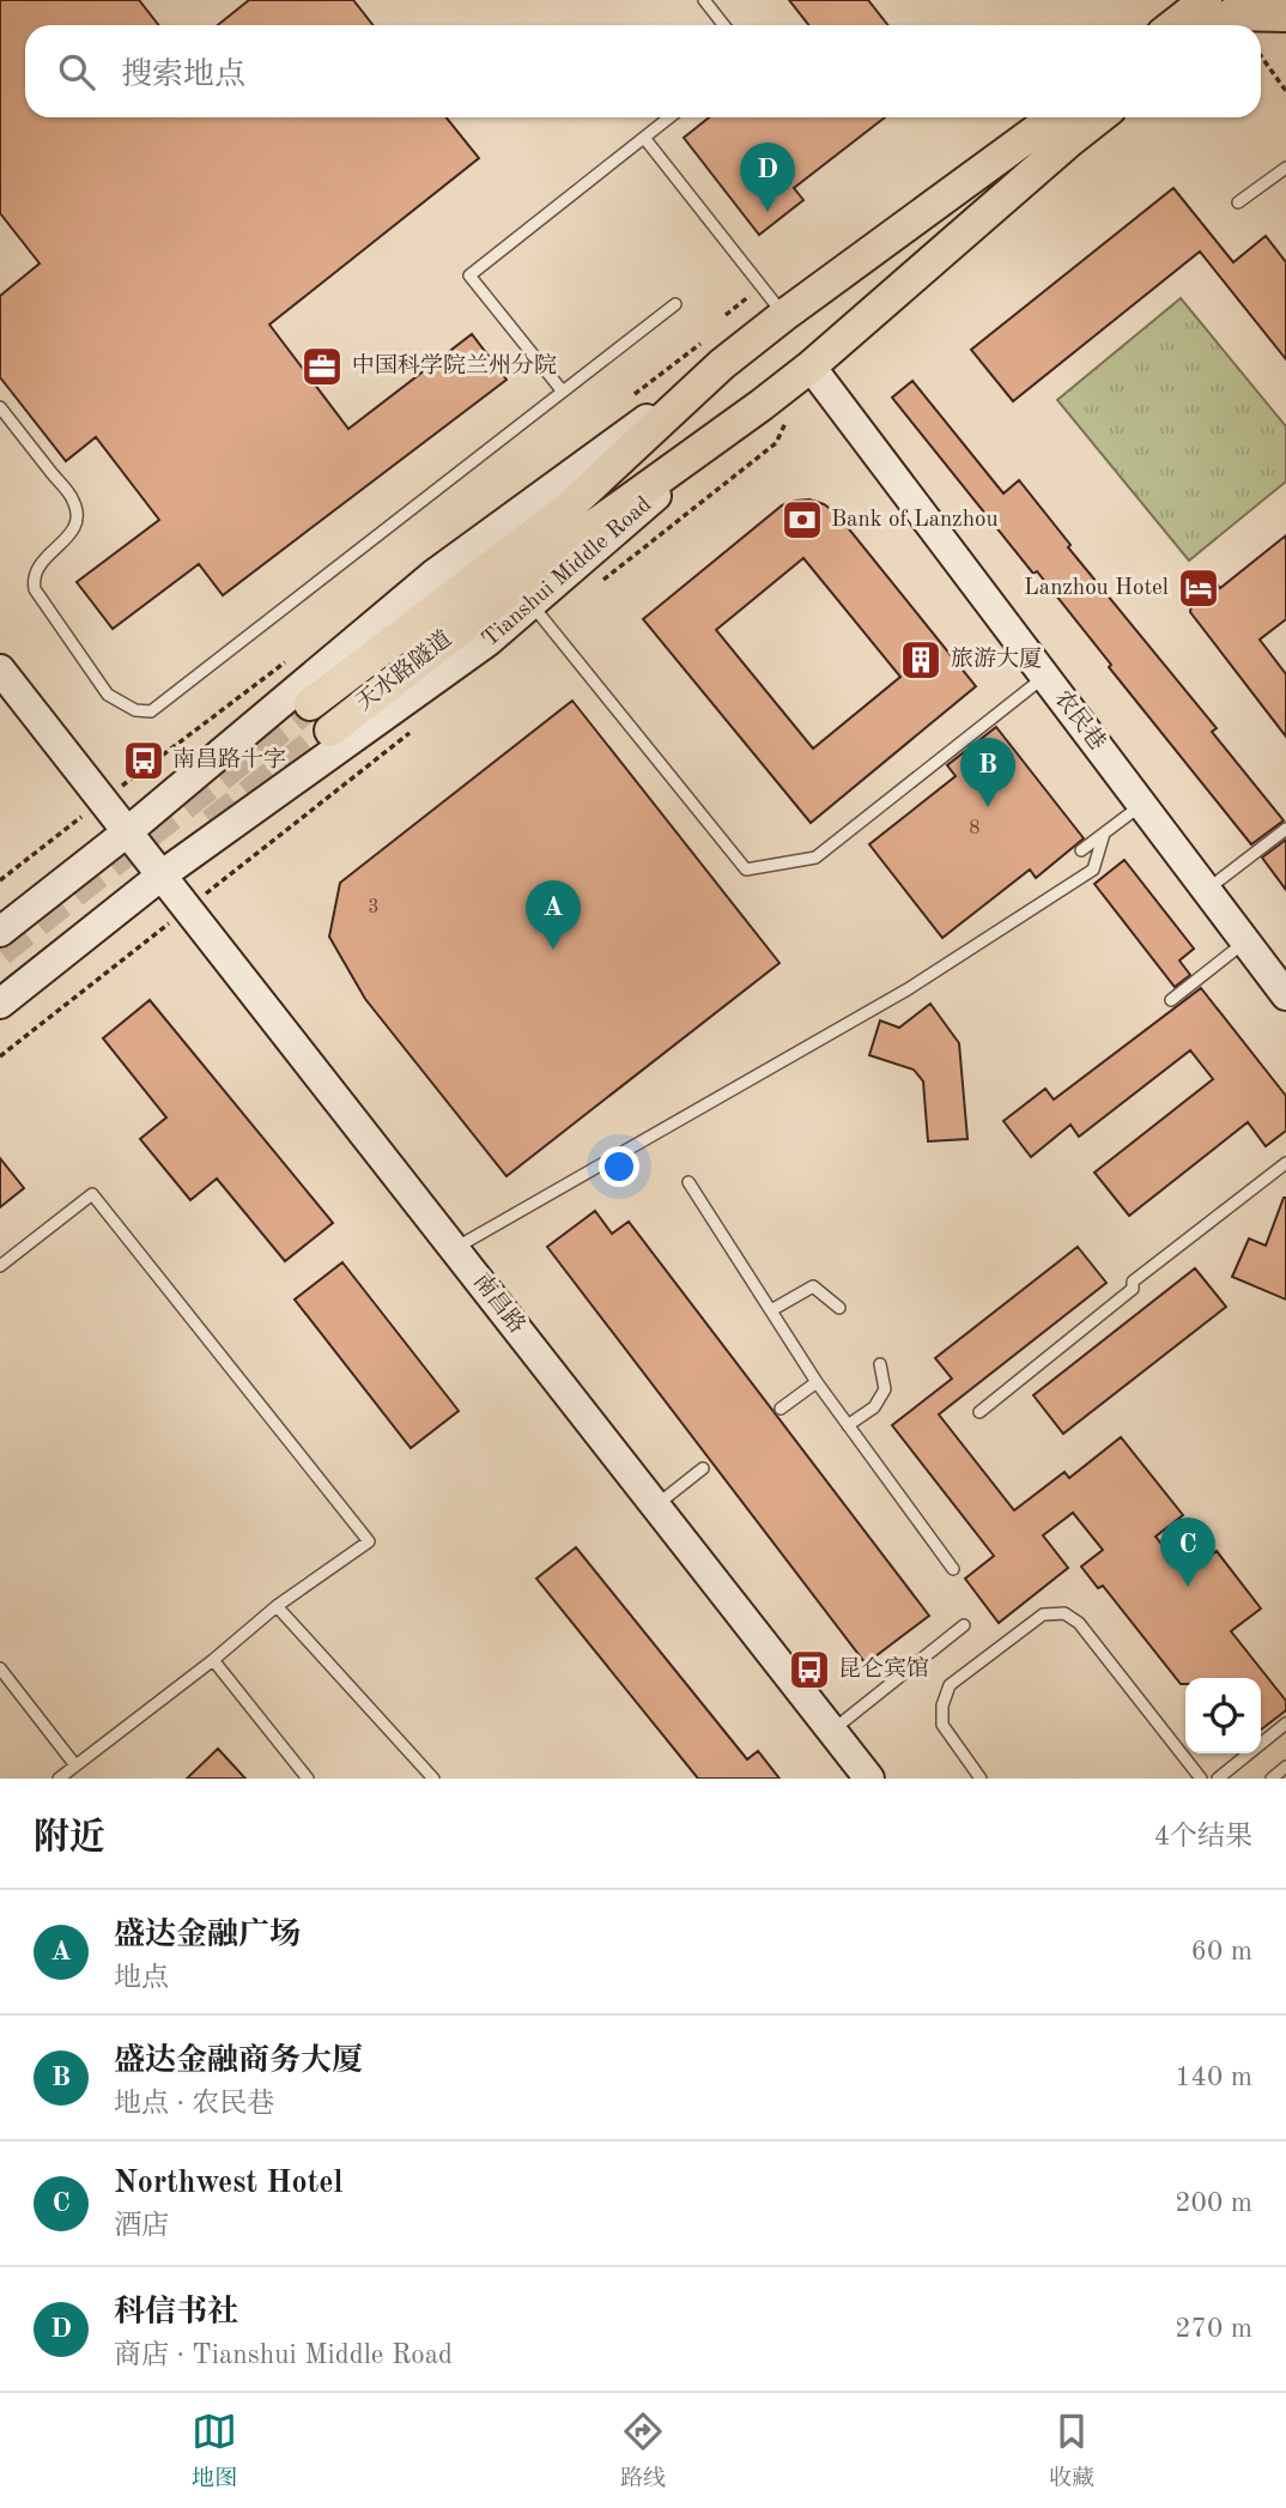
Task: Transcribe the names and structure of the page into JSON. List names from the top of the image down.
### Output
{
  "streets": {
    "main road": ["Tianshui Middle Road", "天水路隧道"],
    "street": ["农民巷", "南昌路"]
  },
  "crossings": [
    ["Tianshui Middle Road", "天水路隧道"],
    ["Tianshui Middle Road", "农民巷"],
    ["Tianshui Middle Road", "南昌路"]
  ],
  "places": {
    "office": ["中国科学院兰州分院"],
    "bank": ["Bank of Lanzhou"],
    "hotel": ["Lanzhou Hotel"],
    "building": ["旅游大厦"],
    "bus stop": ["南昌路十字", "昆仑宾馆"]
  },
  "house_numbers": ["8", "3"],
  "page": {
    "search": "搜索地点",
    "pins": [
      "D",
      "B",
      "A",
      "C"
    ],
    "heading": ["附近", "4个结果"],
    "list": [
      {
        "mark": "A",
        "name": "盛达金融广场",
        "note": "地点",
        "value": "60 m"
      },
      {
        "mark": "B",
        "name": "盛达金融商务大厦",
        "note": "地点 · 农民巷",
        "value": "140 m"
      },
      {
        "mark": "C",
        "name": "Northwest Hotel",
        "note": "酒店",
        "value": "200 m"
      },
      {
        "mark": "D",
        "name": "科信书社",
        "note": "商店 · Tianshui Middle Road",
        "value": "270 m"
      }
    ],
    "nav": ["地图", "路线", "收藏"]
  }
}
